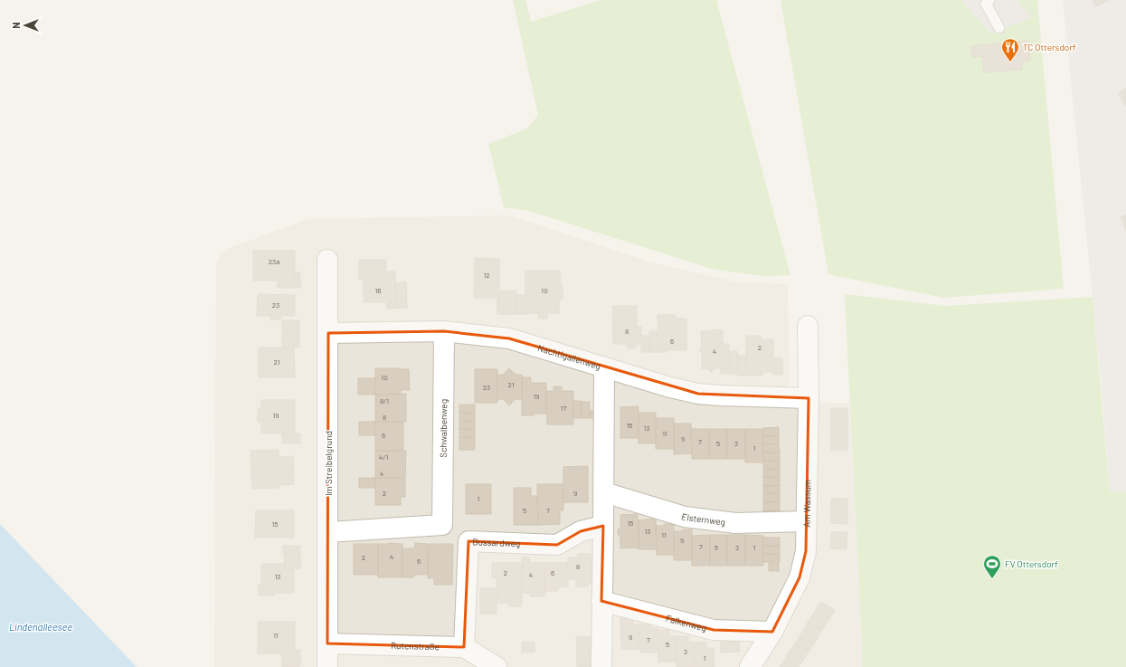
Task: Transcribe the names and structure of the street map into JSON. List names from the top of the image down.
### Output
{
  "streets": {
    "street": [
      "Nachtigallenweg",
      "Schwalbenweg",
      "Im Streibelgrund",
      "Am Wassum",
      "Elsternweg",
      "Bussardweg",
      "Falkenweg",
      "Rutenstraße"
    ]
  },
  "crossings": [
    ["Nachtigallenweg", "Schwalbenweg"],
    ["Nachtigallenweg", "Im Streibelgrund"],
    ["Nachtigallenweg", "Am Wassum"],
    ["Im Streibelgrund", "Rutenstraße"],
    ["Am Wassum", "Elsternweg"],
    ["Am Wassum", "Falkenweg"],
    ["Bussardweg", "Rutenstraße"]
  ],
  "water": ["Lindenalleesee"],
  "places": {
    "restaurant": ["TC Ottersdorf"],
    "sports": ["FV Ottersdorf"]
  },
  "house_numbers": [
    "23a",
    "12",
    "16",
    "10",
    "23",
    "8",
    "6",
    "2",
    "4",
    "21",
    "10",
    "21",
    "23",
    "19",
    "8/1",
    "17",
    "19",
    "8",
    "15",
    "13",
    "11",
    "6",
    "9",
    "7",
    "5",
    "3",
    "1",
    "4/1",
    "4",
    "2",
    "9",
    "1",
    "5",
    "7",
    "15",
    "15",
    "13",
    "11",
    "9",
    "7",
    "5",
    "3",
    "1",
    "4",
    "2",
    "6",
    "8",
    "2",
    "6",
    "4",
    "13",
    "11",
    "9",
    "7",
    "5",
    "3",
    "1"
  ],
  "north": "left"
}
